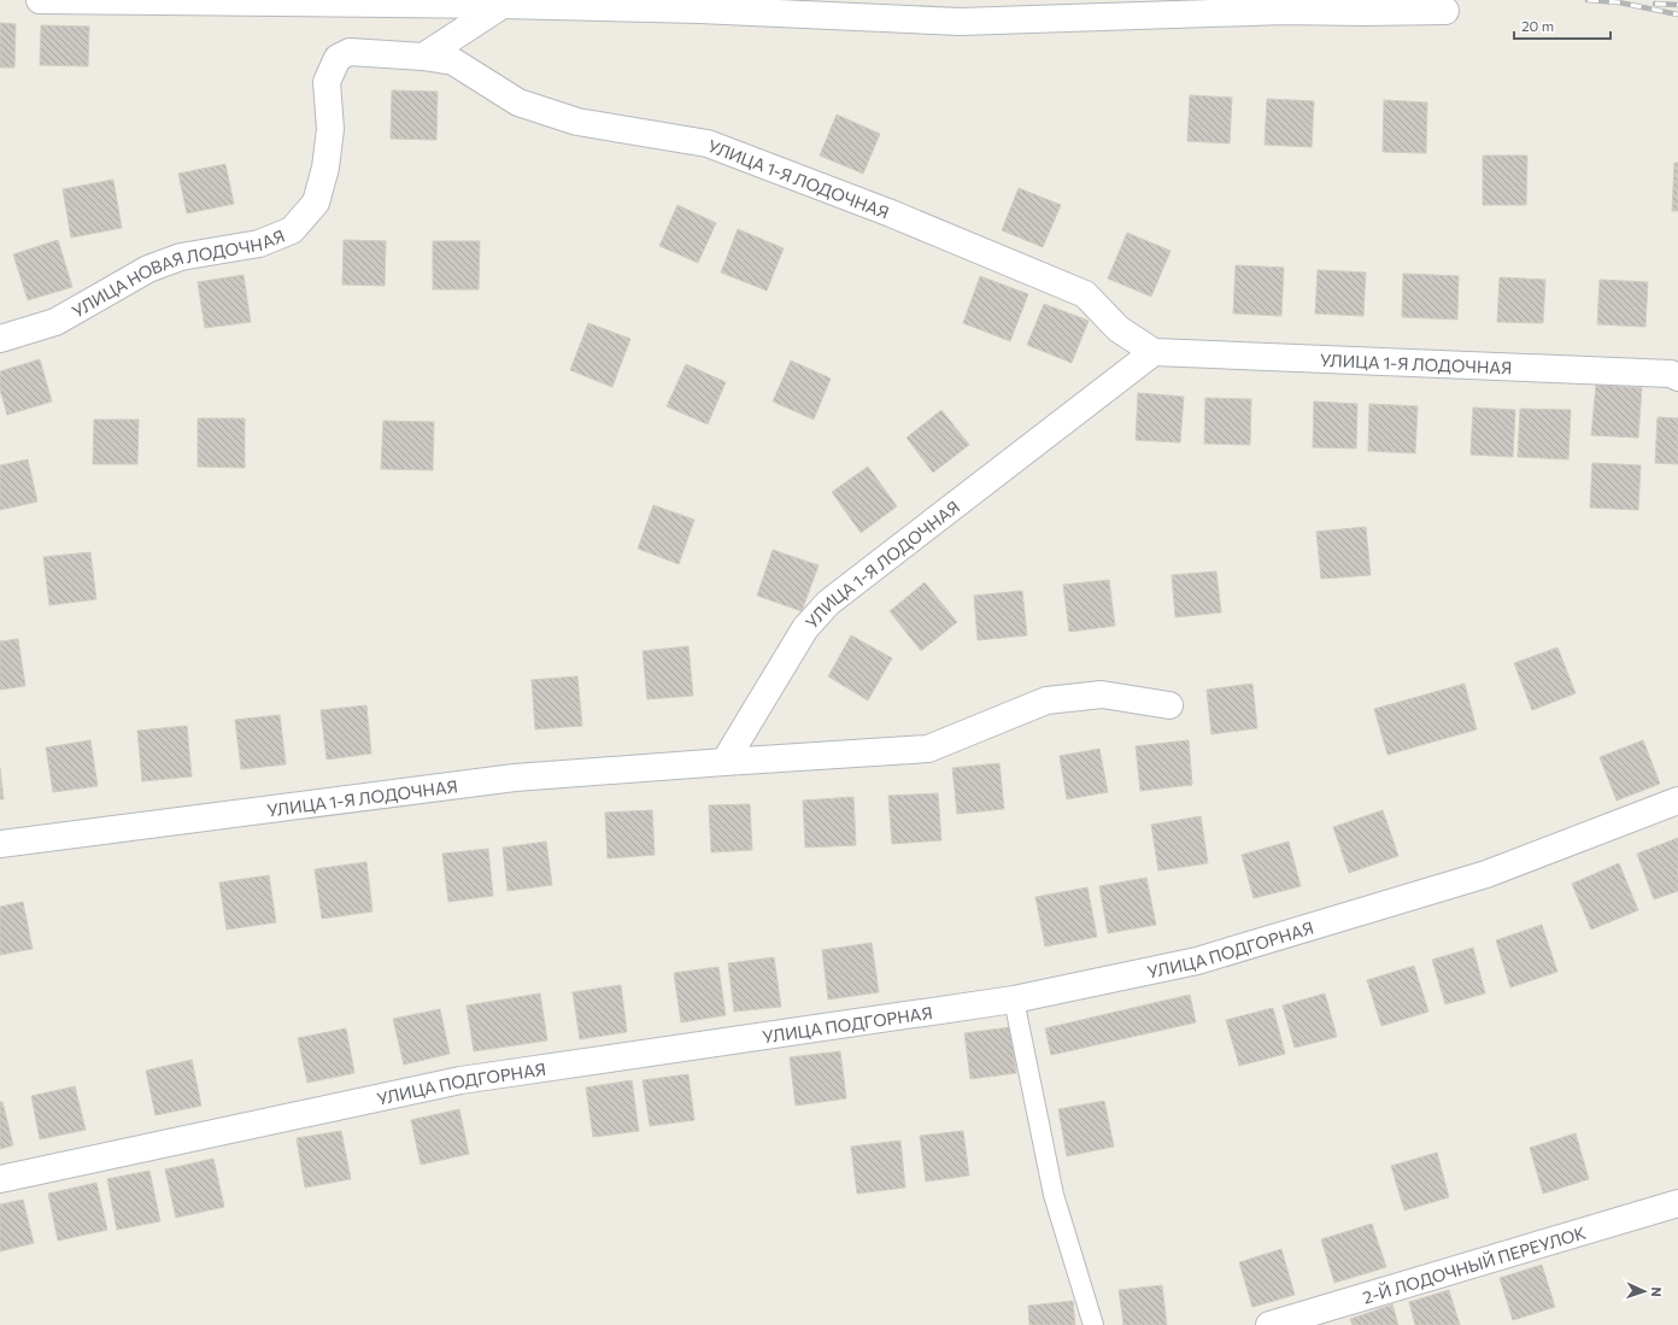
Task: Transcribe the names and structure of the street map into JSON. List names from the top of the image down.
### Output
{
  "streets": {
    "street": [
      "УЛИЦА 1-Я ЛОДОЧНАЯ",
      "УЛИЦА НОВАЯ ЛОДОЧНАЯ",
      "УЛИЦА ПОДГОРНАЯ",
      "2-Й ЛОДОЧНЫЙ ПЕРЕУЛОК"
    ]
  },
  "crossings": [
    ["УЛИЦА 1-Я ЛОДОЧНАЯ", "УЛИЦА НОВАЯ ЛОДОЧНАЯ"]
  ],
  "scale_bar": "20 m",
  "north": "right"
}
